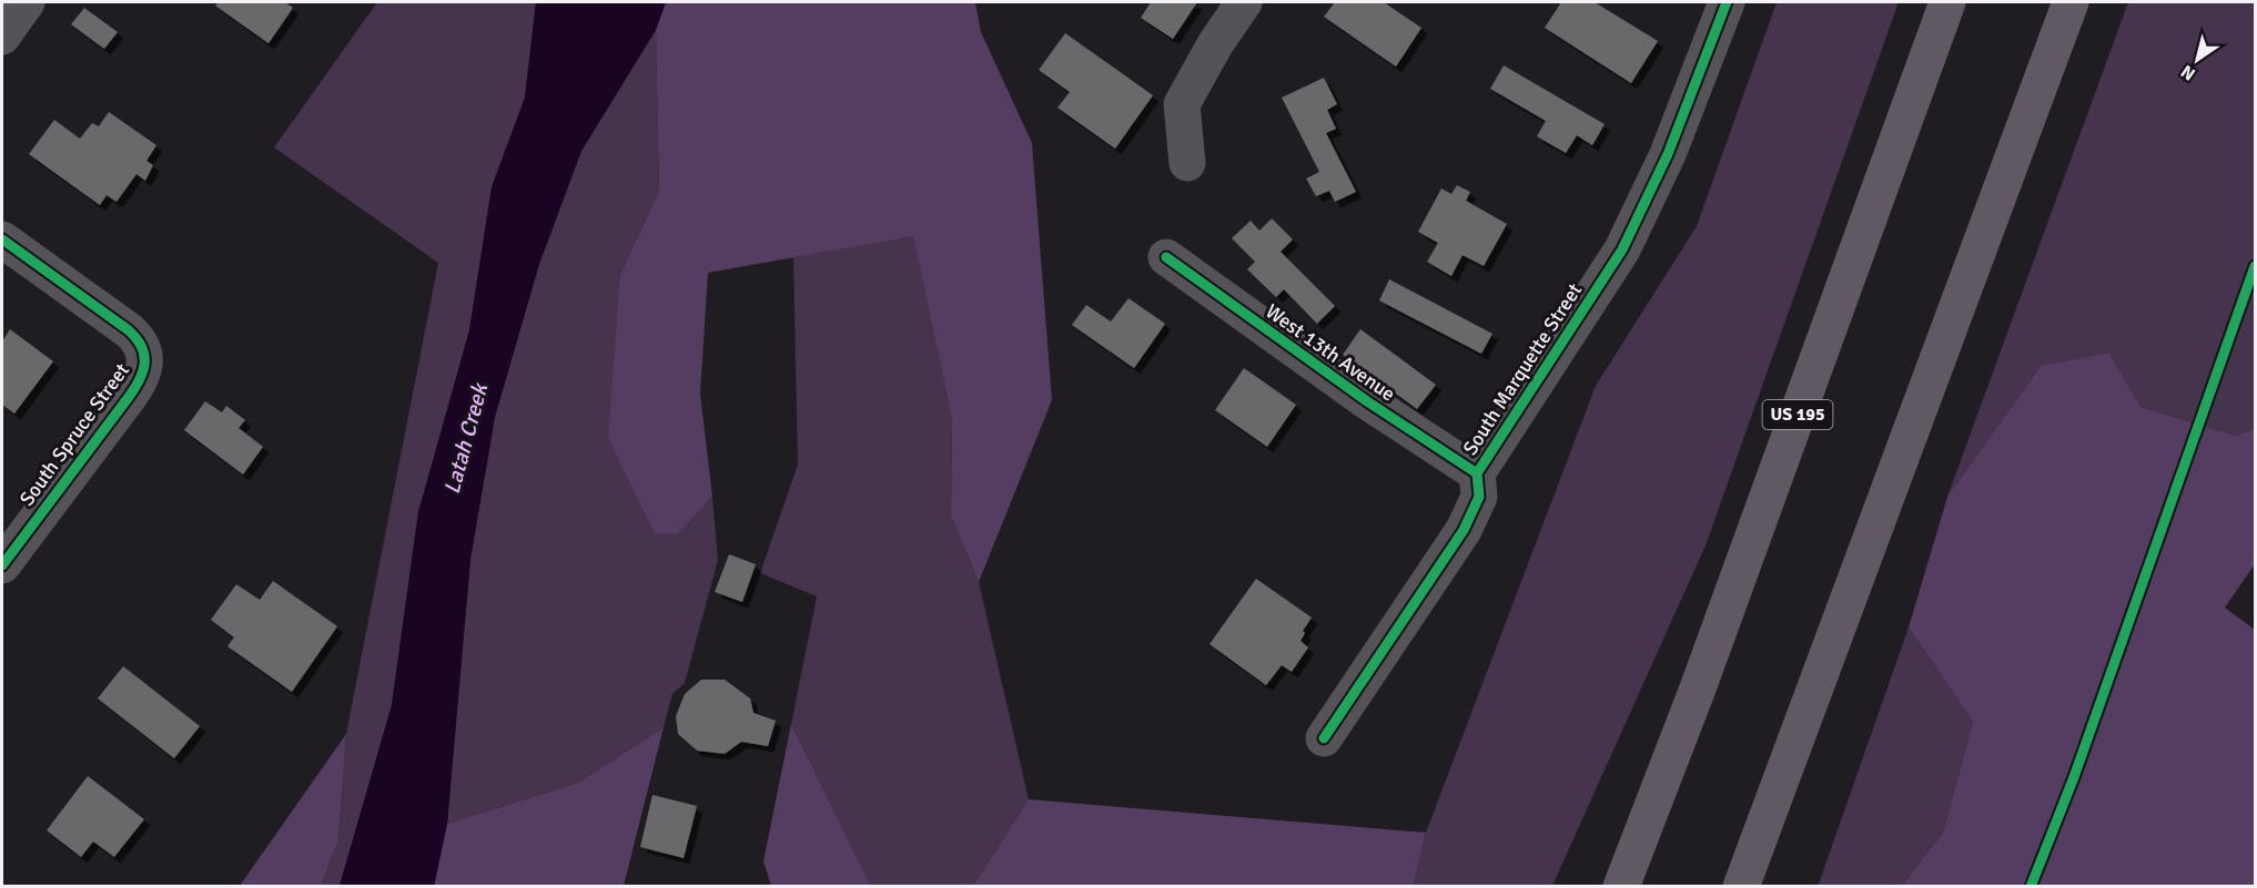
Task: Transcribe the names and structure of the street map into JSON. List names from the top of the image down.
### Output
{
  "streets": {
    "highway": ["US 195"],
    "street": ["West 13th Avenue", "South Marquette Street", "South Spruce Street"]
  },
  "crossings": [
    ["West 13th Avenue", "South Marquette Street"]
  ],
  "water": ["Latah Creek"],
  "north": "bottom left"
}
